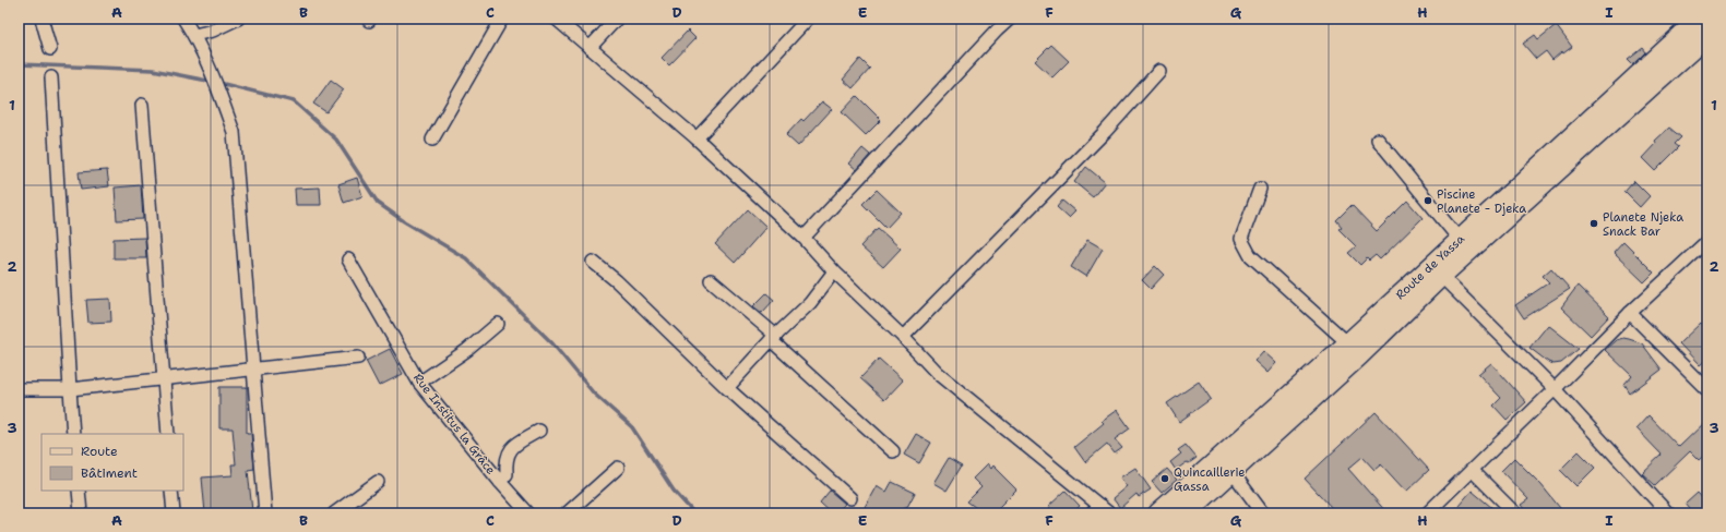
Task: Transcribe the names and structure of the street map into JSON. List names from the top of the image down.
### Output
{
  "streets": {
    "main road": ["Route de Yassa"],
    "street": ["Rue Institus la Grâce"]
  },
  "places": ["Piscine Planete - Djeka", "Planete Njeka Snack Bar", "Quincaillerie Gassa"],
  "legend": ["Route", "Bâtiment"],
  "grid": {
    "columns": [
      "A",
      "B",
      "C",
      "D",
      "E",
      "F",
      "G",
      "H",
      "I"
    ],
    "rows": ["1", "2", "3"]
  }
}
